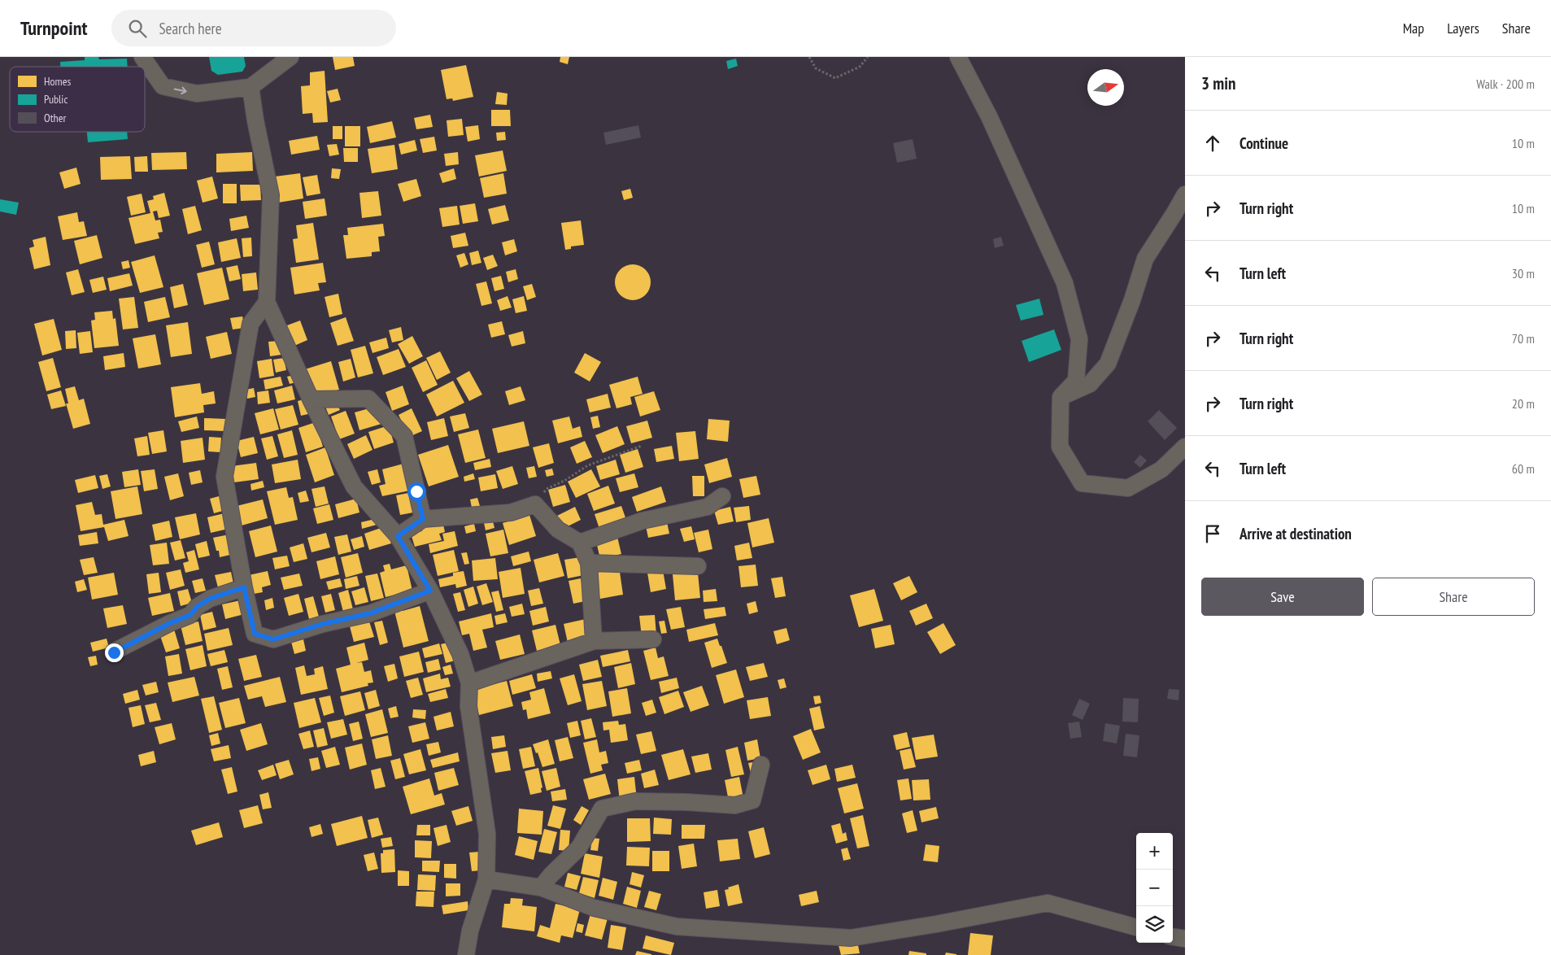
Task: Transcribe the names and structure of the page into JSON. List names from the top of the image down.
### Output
{
  "legend": ["Homes", "Public", "Other"],
  "north": "right",
  "page": {
    "header": "Turnpoint",
    "search": "Search here",
    "nav": ["Map", "Layers", "Share"],
    "heading": ["3 min", "Walk · 200 m"],
    "list": [
      ["Continue", "10 m"],
      ["Turn right", "10 m"],
      ["Turn left", "30 m"],
      ["Turn right", "70 m"],
      ["Turn right", "20 m"],
      ["Turn left", "60 m"],
      "Arrive at destination"
    ],
    "buttons": ["Save", "Share"],
    "map_buttons": ["+", "−"]
  }
}
